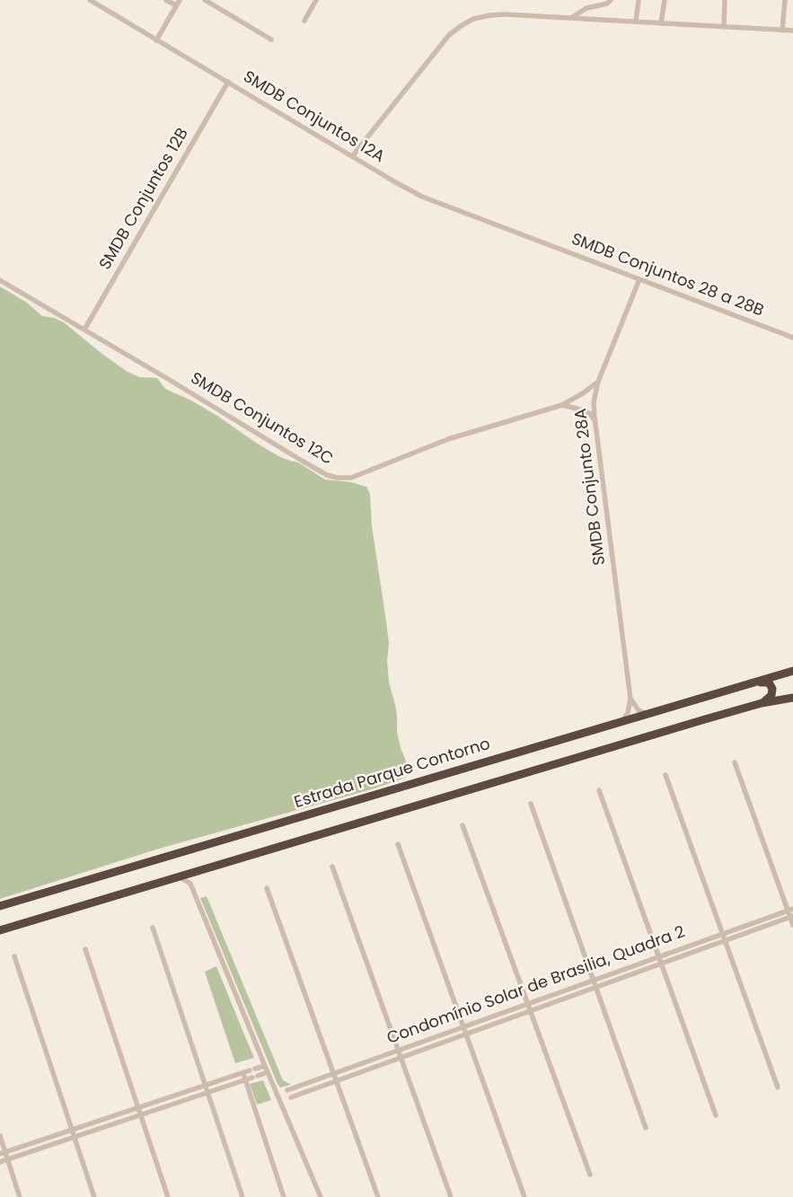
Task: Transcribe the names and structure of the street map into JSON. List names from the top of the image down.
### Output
{
  "streets": {
    "highway": ["Estrada Parque Contorno"],
    "street": [
      "SMDB Conjuntos 12A",
      "SMDB Conjuntos 12B",
      "SMDB Conjuntos 28 a 28B",
      "SMDB Conjuntos 12C",
      "SMDB Conjunto 28A",
      "Condomínio Solar de Brasilia, Quadra 2"
    ]
  },
  "crossings": [
    ["SMDB Conjuntos 12A", "SMDB Conjuntos 12B"],
    ["SMDB Conjuntos 12A", "SMDB Conjuntos 28 a 28B"],
    ["SMDB Conjuntos 12B", "SMDB Conjuntos 12C"],
    ["SMDB Conjuntos 28 a 28B", "SMDB Conjunto 28A"],
    ["SMDB Conjuntos 12C", "SMDB Conjunto 28A"]
  ]
}
